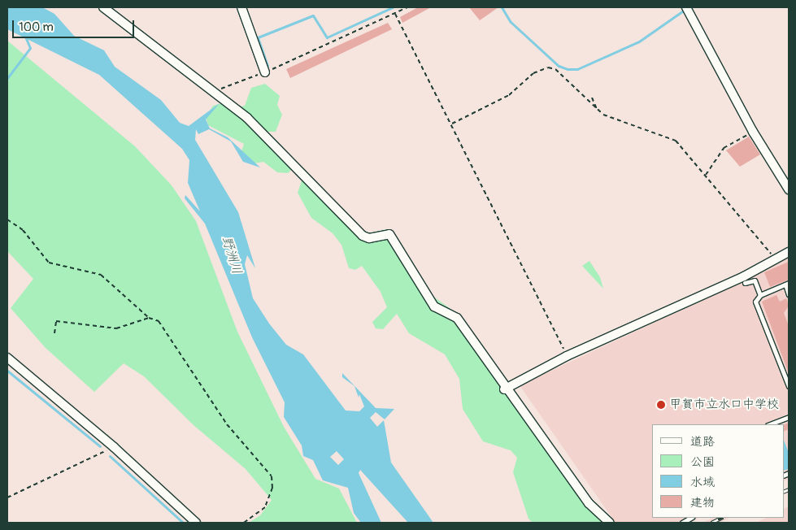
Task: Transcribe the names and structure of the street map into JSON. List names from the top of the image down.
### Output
{
  "water": ["野洲川"],
  "places": ["甲賀市立水口中学校"],
  "legend": [
    "道路",
    "公園",
    "水域",
    "建物"
  ],
  "scale_bar": "100 m"
}
